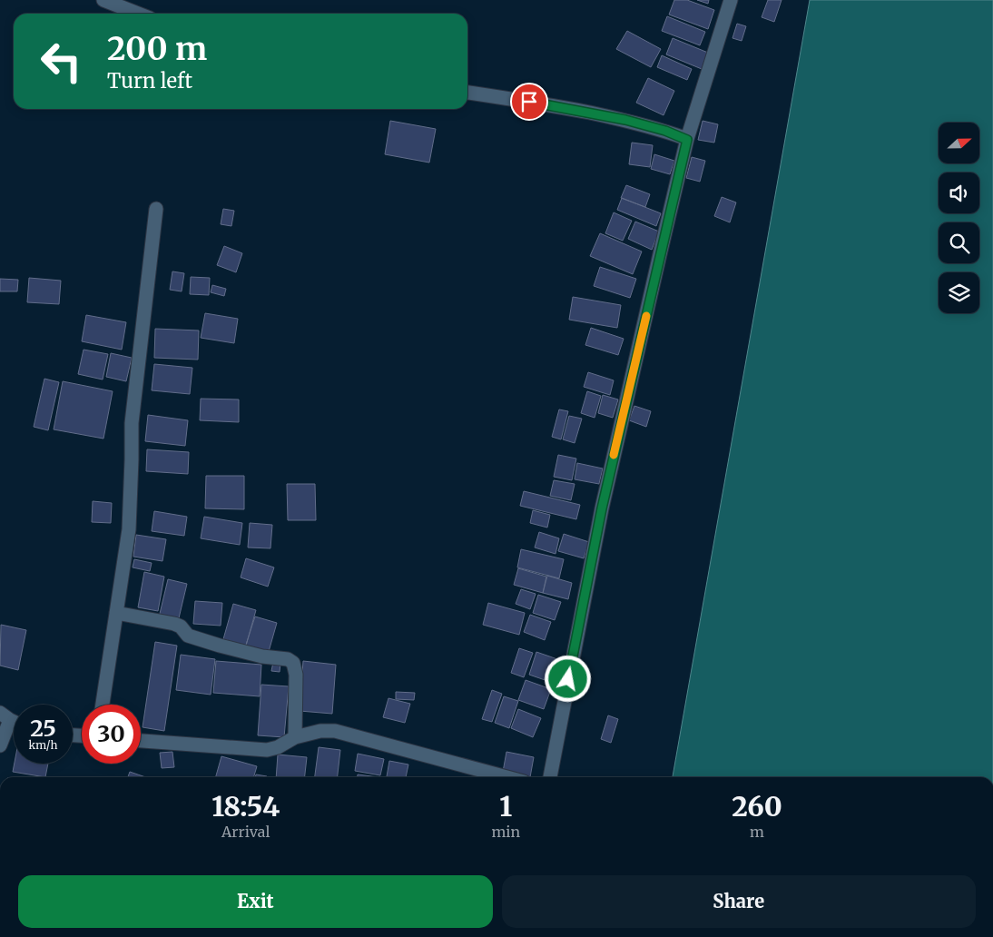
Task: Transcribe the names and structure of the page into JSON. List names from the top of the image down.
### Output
{
  "north": "right",
  "page": {
    "turn": ["200 m", "Turn left"],
    "speed": "25 km/h",
    "limit": "30",
    "eta": [
      "18:54",
      "Arrival",
      "1",
      "min",
      "260",
      "m"
    ],
    "buttons": ["Exit", "Share"]
  }
}
